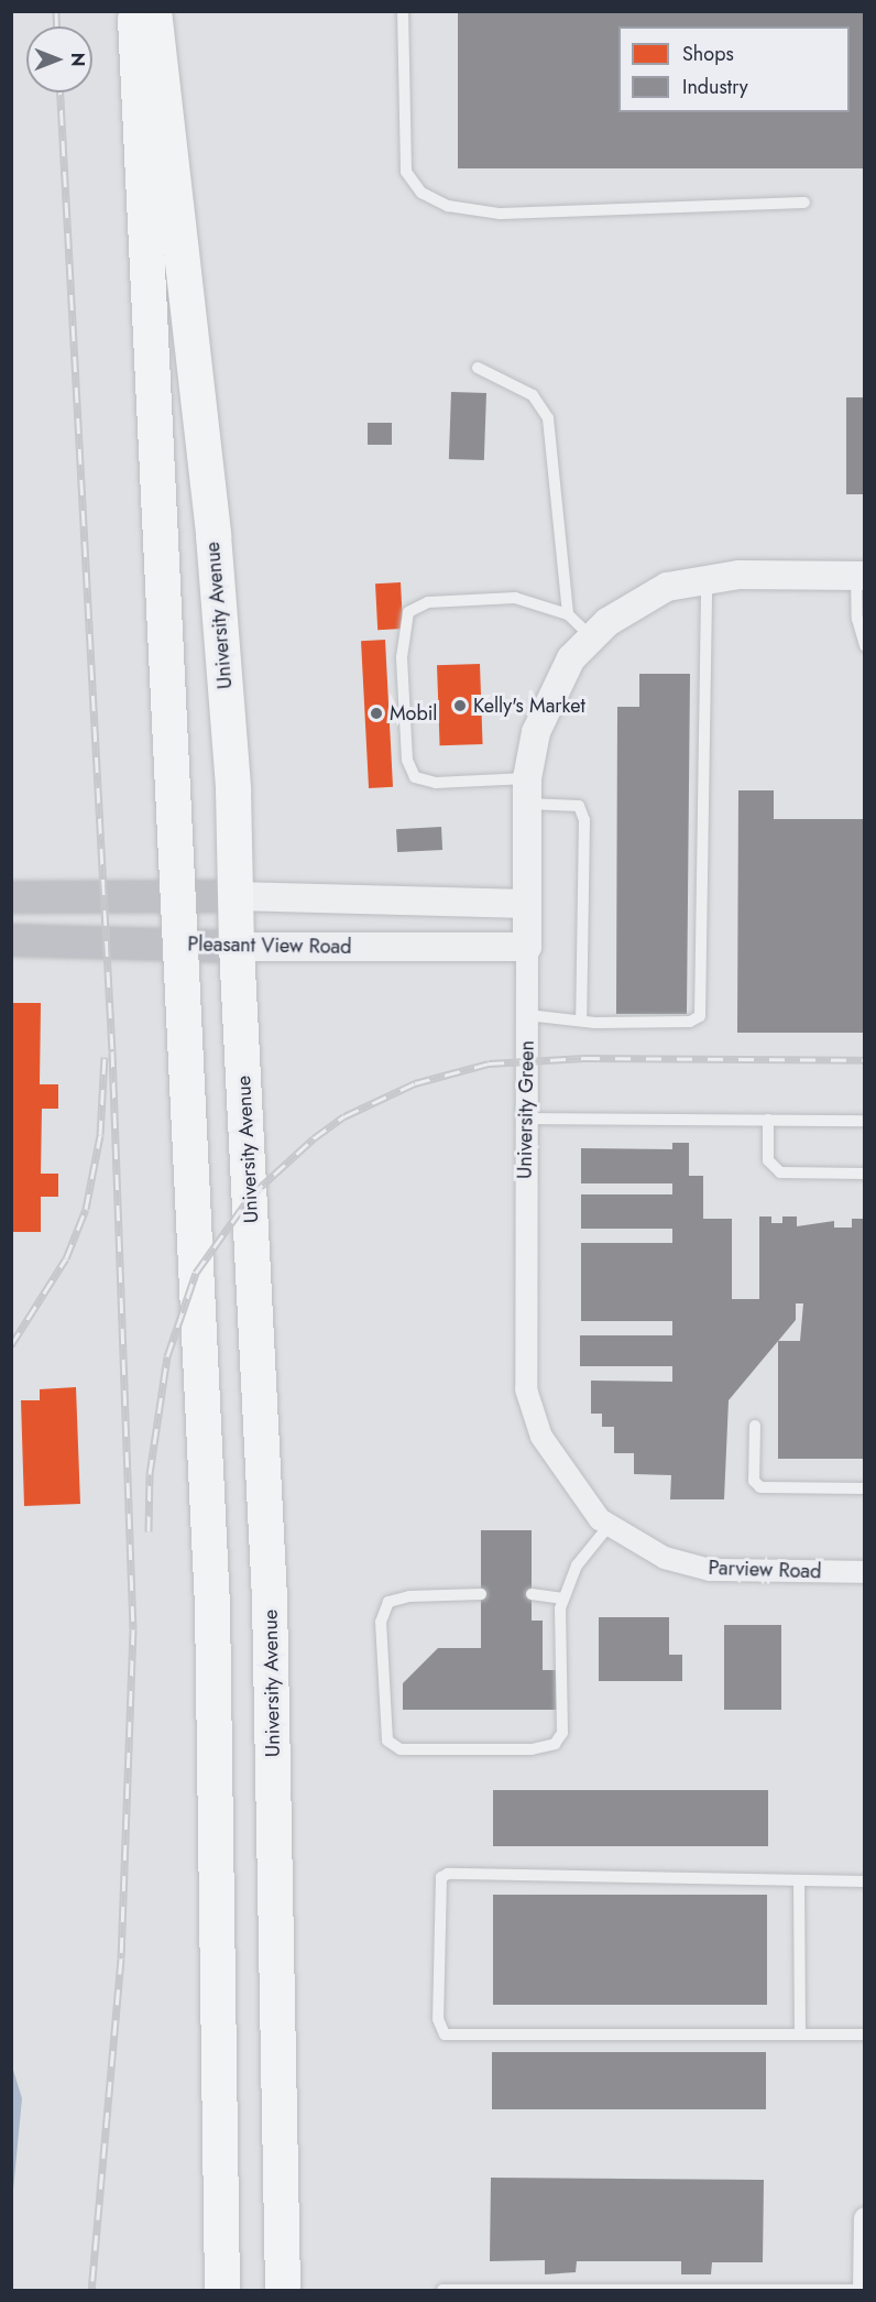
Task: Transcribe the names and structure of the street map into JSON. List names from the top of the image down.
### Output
{
  "streets": {
    "main road": ["University Avenue", "Pleasant View Road"],
    "street": ["University Green", "Parview Road"]
  },
  "crossings": [
    ["University Avenue", "Pleasant View Road"],
    ["Pleasant View Road", "University Green"],
    ["University Green", "Parview Road"]
  ],
  "places": ["Kelly's Market", "Mobil"],
  "legend": ["Shops", "Industry"],
  "north": "right"
}
